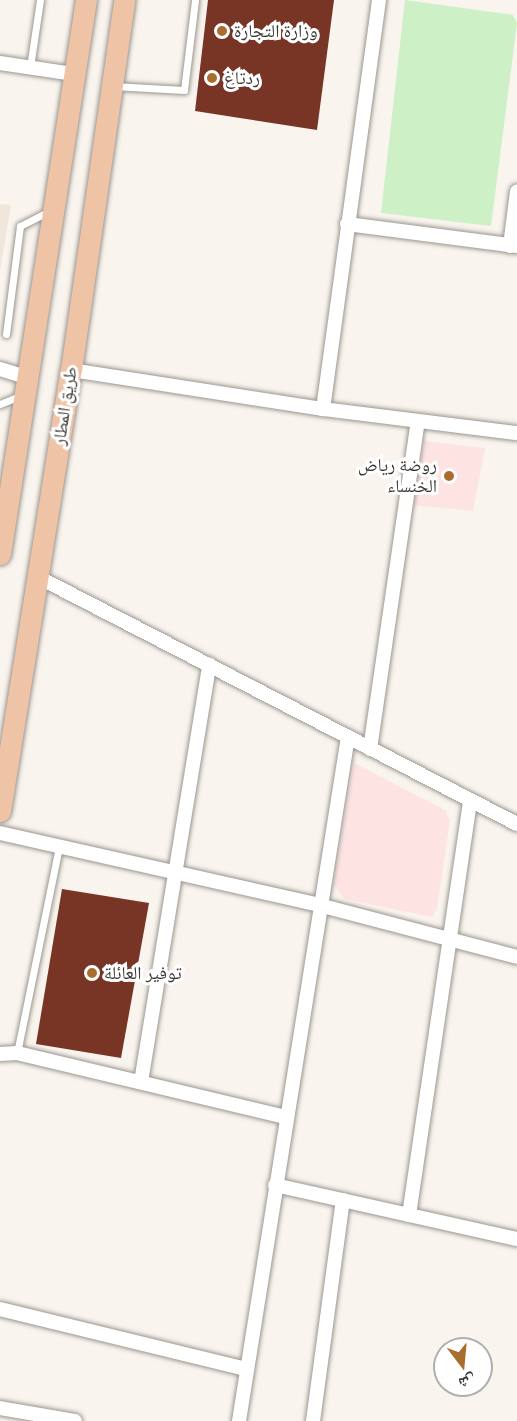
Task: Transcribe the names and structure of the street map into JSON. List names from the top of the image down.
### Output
{
  "streets": {
    "main road": ["طريق المطار"]
  },
  "places": [
    "وزارة التجارة",
    "ردتاغ",
    "روضة رياض الخنساء",
    "توفير العائلة"
  ],
  "north": "bottom"
}
